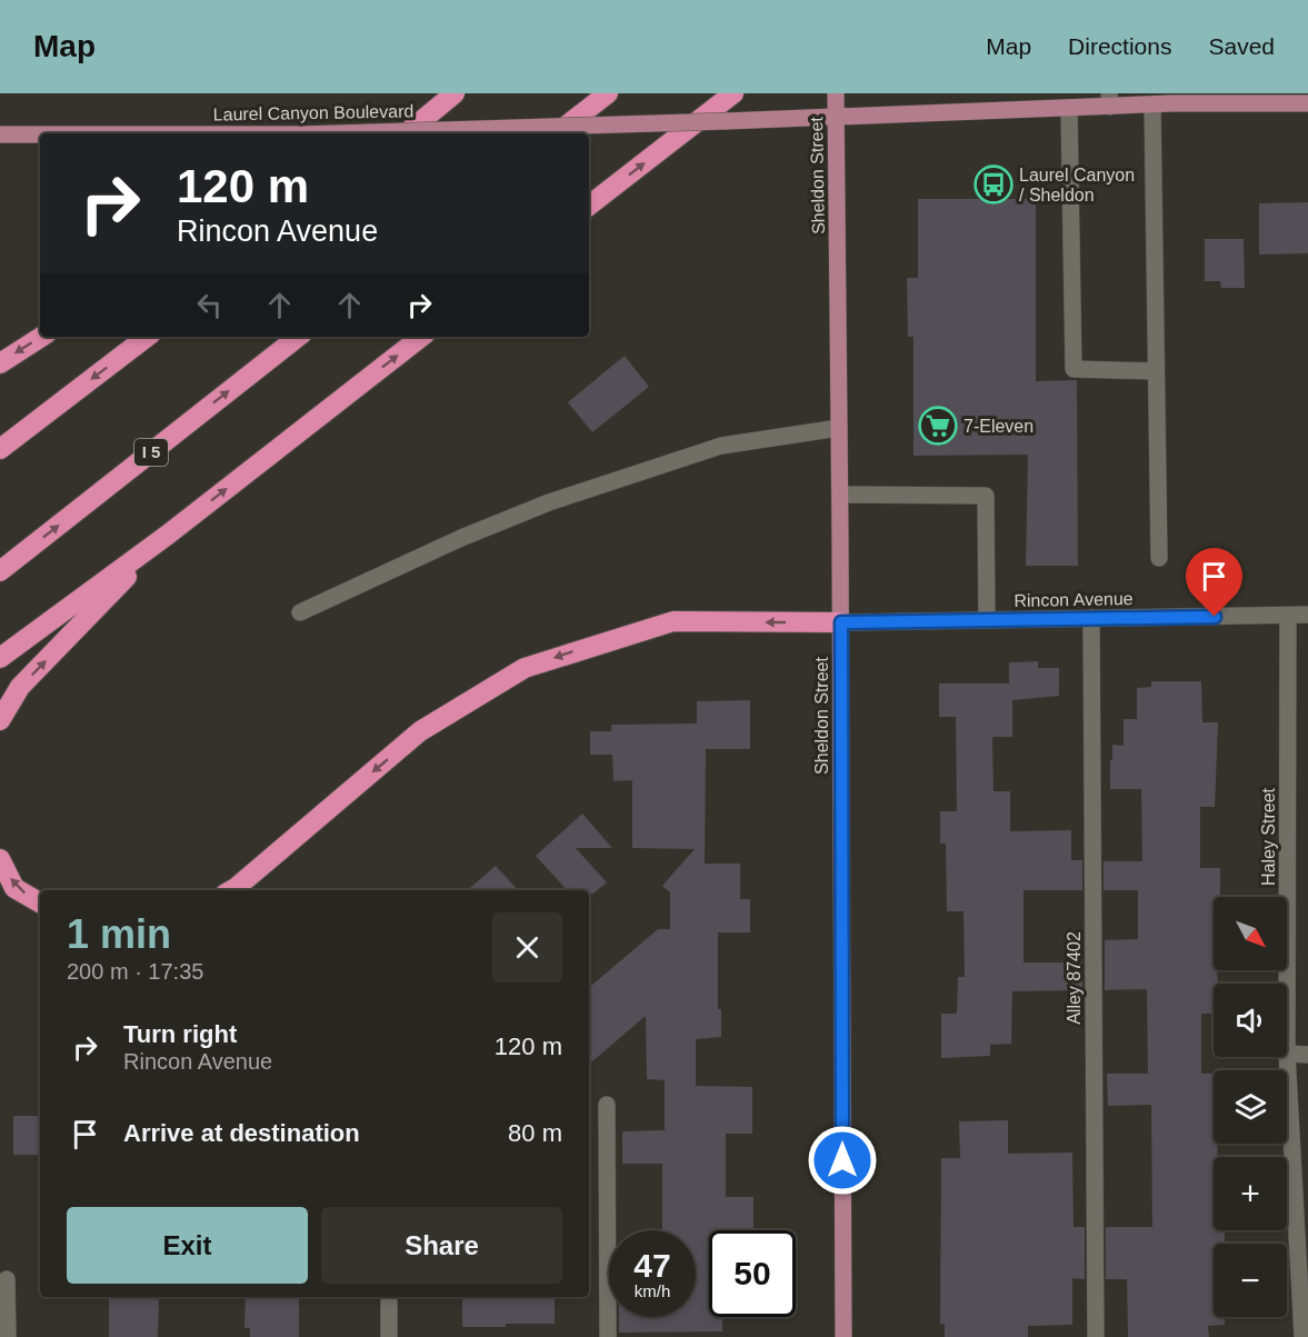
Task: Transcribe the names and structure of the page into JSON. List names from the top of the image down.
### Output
{
  "streets": {
    "highway": ["I 5"],
    "main road": ["Laurel Canyon Boulevard", "Sheldon Street"],
    "street": ["Rincon Avenue", "Haley Street", "Alley 87402"]
  },
  "crossings": [
    ["Laurel Canyon Boulevard", "Sheldon Street"],
    ["Sheldon Street", "Rincon Avenue"],
    ["Rincon Avenue", "Haley Street"],
    ["Rincon Avenue", "Alley 87402"]
  ],
  "places": {
    "bus stop": ["Laurel Canyon / Sheldon"],
    "supermarket": ["7-Eleven"]
  },
  "north": "bottom right",
  "page": {
    "header": "Map",
    "nav": ["Map", "Directions", "Saved"],
    "turn": ["120 m", "Rincon Avenue"],
    "heading": ["1 min", "200 m · 17:35"],
    "map_buttons": ["+", "−"],
    "list": [
      {
        "name": "Turn right",
        "note": "Rincon Avenue",
        "value": "120 m"
      },
      {
        "name": "Arrive at destination",
        "value": "80 m"
      }
    ],
    "buttons": ["Exit", "Share"],
    "speed": "47 km/h",
    "limit": "50"
  }
}
